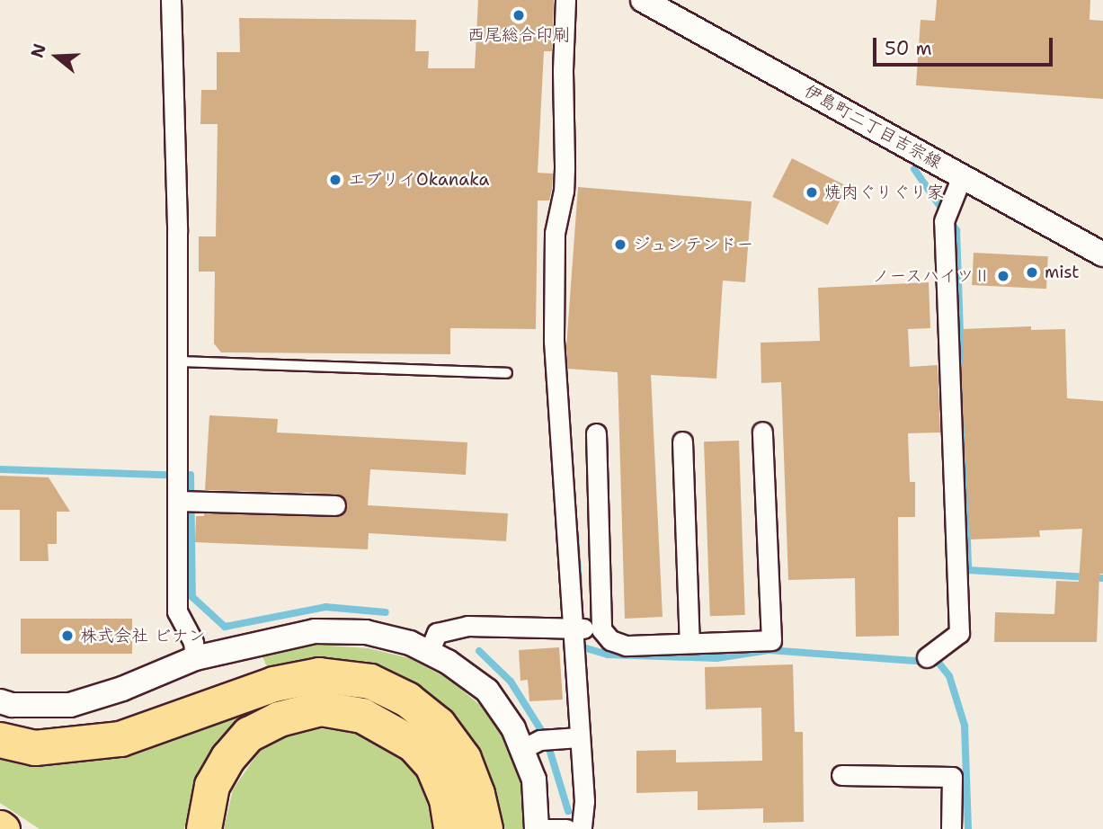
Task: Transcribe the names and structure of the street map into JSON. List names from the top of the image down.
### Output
{
  "streets": {
    "street": ["伊島町二丁目吉宗線"]
  },
  "places": [
    "西尾総合印刷",
    "エブリイOkanaka",
    "焼肉ぐりぐり家",
    "ジュンテンドー",
    "mist",
    "ノースハイツⅡ",
    "株式会社 ビナン"
  ],
  "scale_bar": "50 m",
  "north": "left"
}
